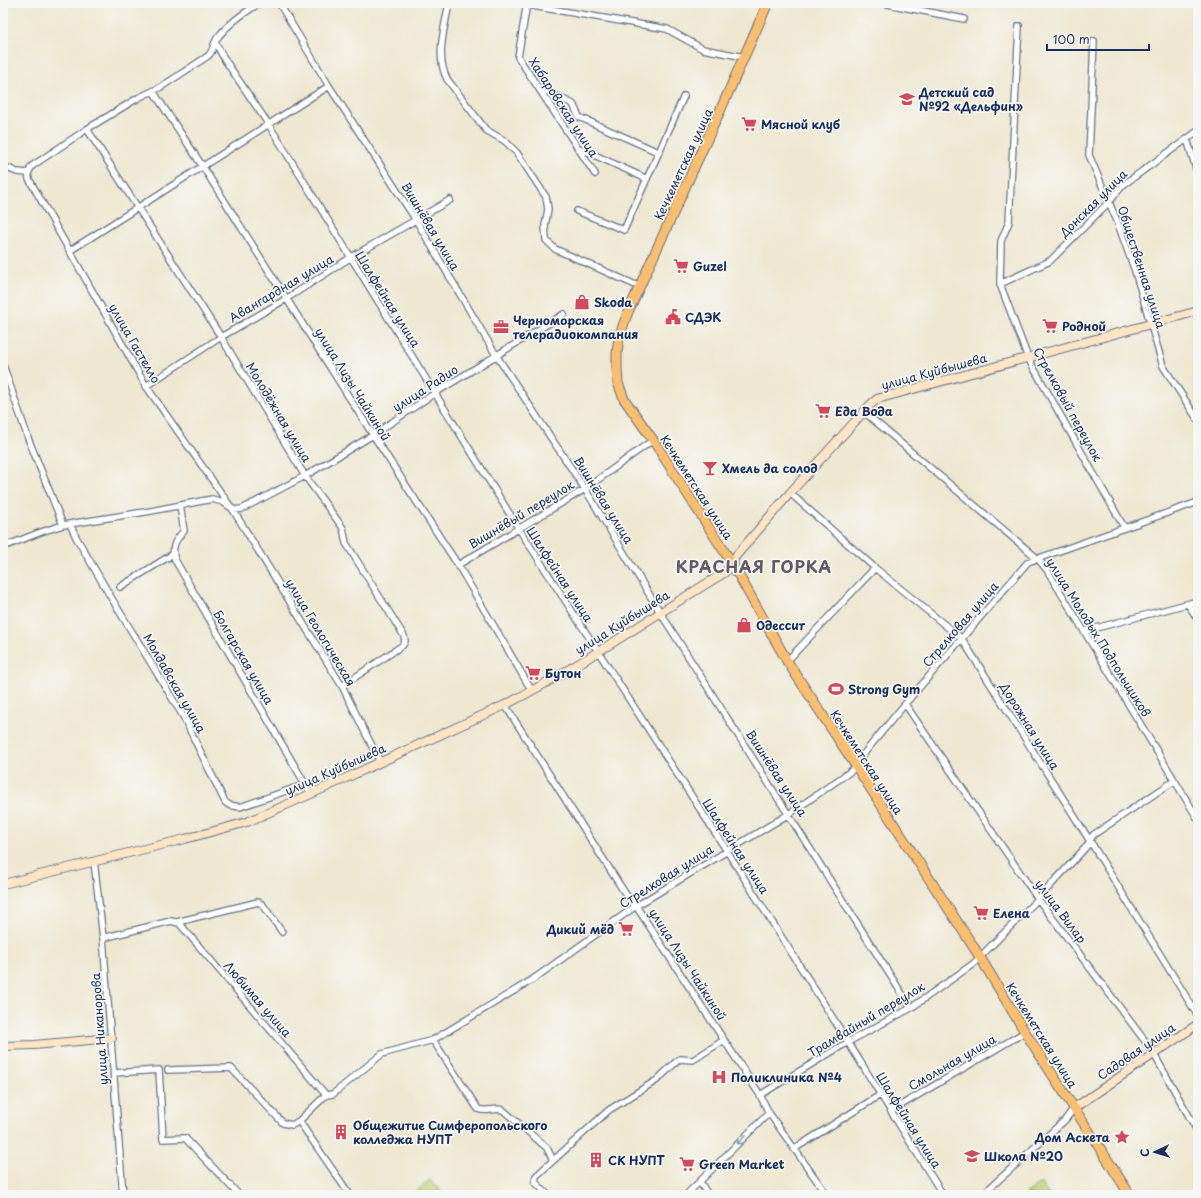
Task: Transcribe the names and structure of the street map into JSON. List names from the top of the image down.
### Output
{
  "streets": {
    "main road": ["Кечкеметская улица", "улица Куйбышева", "Садовая улица"],
    "street": [
      "Хабаровская улица",
      "Донская улица",
      "Вишнёвая улица",
      "Общественная улица",
      "Авангардная улица",
      "Шалфейная улица",
      "улица Гастелло",
      "улица Лизы Чайкиной",
      "улица Радио",
      "Стрелковый переулок",
      "Молодёжная улица",
      "Вишнёвый переулок",
      "Стрелковая улица",
      "улица Геологическая",
      "улица Молодых Подпольщиков",
      "Болгарская улица",
      "Молдавская улица",
      "Дорожная улица",
      "улица Вилар",
      "Любимая улица",
      "Трамвайный переулок",
      "улица Никанорова",
      "Смольная улица"
    ]
  },
  "crossings": [
    ["Кечкеметская улица", "улица Куйбышева"],
    ["Кечкеметская улица", "Вишнёвый переулок"],
    ["Кечкеметская улица", "Стрелковая улица"],
    ["Кечкеметская улица", "Трамвайный переулок"],
    ["Кечкеметская улица", "Садовая улица"],
    ["Кечкеметская улица", "Смольная улица"],
    ["Донская улица", "Общественная улица"],
    ["Донская улица", "Стрелковый переулок"],
    ["Вишнёвая улица", "Авангардная улица"],
    ["Вишнёвая улица", "улица Куйбышева"],
    ["Вишнёвая улица", "улица Радио"],
    ["Вишнёвая улица", "Вишнёвый переулок"],
    ["Вишнёвая улица", "Стрелковая улица"],
    ["Вишнёвая улица", "Трамвайный переулок"],
    ["Общественная улица", "улица Куйбышева"],
    ["Авангардная улица", "Шалфейная улица"],
    ["Авангардная улица", "улица Гастелло"],
    ["Авангардная улица", "улица Лизы Чайкиной"],
    ["Авангардная улица", "Молодёжная улица"],
    ["Шалфейная улица", "улица Куйбышева"],
    ["Шалфейная улица", "улица Радио"],
    ["Шалфейная улица", "Вишнёвый переулок"],
    ["Шалфейная улица", "Стрелковая улица"],
    ["Шалфейная улица", "Трамвайный переулок"],
    ["Шалфейная улица", "Смольная улица"],
    ["улица Гастелло", "улица Радио"],
    ["улица Гастелло", "улица Геологическая"],
    ["улица Куйбышева", "улица Лизы Чайкиной"],
    ["улица Куйбышева", "Стрелковый переулок"],
    ["улица Куйбышева", "улица Геологическая"],
    ["улица Куйбышева", "улица Молодых Подпольщиков"],
    ["улица Куйбышева", "Болгарская улица"],
    ["улица Куйбышева", "Дорожная улица"],
    ["улица Куйбышева", "улица Никанорова"],
    ["улица Лизы Чайкиной", "улица Радио"],
    ["улица Лизы Чайкиной", "Вишнёвый переулок"],
    ["улица Лизы Чайкиной", "Стрелковая улица"],
    ["улица Лизы Чайкиной", "Трамвайный переулок"],
    ["улица Радио", "Молодёжная улица"],
    ["Стрелковый переулок", "Стрелковая улица"],
    ["Молодёжная улица", "улица Геологическая"],
    ["Стрелковая улица", "улица Молодых Подпольщиков"],
    ["Стрелковая улица", "Дорожная улица"],
    ["Стрелковая улица", "улица Вилар"],
    ["Стрелковая улица", "Любимая улица"],
    ["улица Молодых Подпольщиков", "Трамвайный переулок"],
    ["Болгарская улица", "Молдавская улица"],
    ["Дорожная улица", "Трамвайный переулок"],
    ["улица Вилар", "Трамвайный переулок"],
    ["улица Вилар", "Садовая улица"]
  ],
  "districts": ["КРАСНАЯ ГОРКА"],
  "places": {
    "school or university": ["Детский сад №92 «Дельфин»", "Школа №20"],
    "supermarket": [
      "Мясной клуб",
      "Guzel",
      "Родной",
      "Еда Вода",
      "Бутон",
      "Елена",
      "Дикий мёд",
      "Green Market"
    ],
    "shop": ["Skoda", "Одессит"],
    "public building": ["СДЭК"],
    "office": ["Черноморская телерадиокомпания"],
    "bar": ["Хмель да солод"],
    "sports": ["Strong Gym"],
    "hospital": ["Поликлиника №4"],
    "building": ["Общежитие Симферопольского колледжа НУПТ", "СК НУПТ"],
    "place": ["Дом Аскета"]
  },
  "scale_bar": "100 m",
  "north": "left"
}
